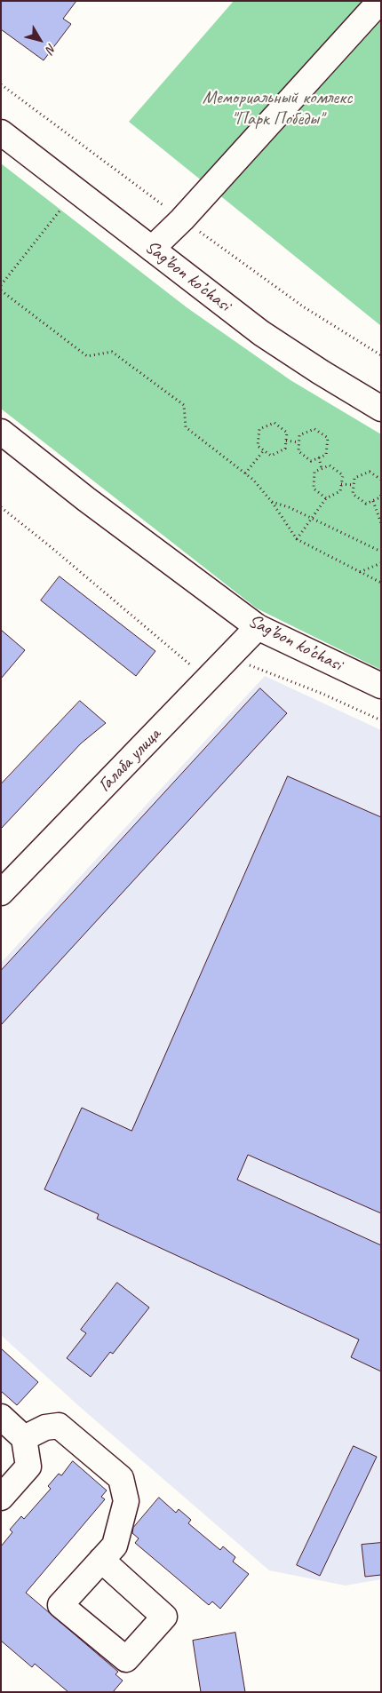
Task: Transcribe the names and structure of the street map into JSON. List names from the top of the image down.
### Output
{
  "streets": {
    "main road": ["Sag’bon ko’chasi", "Галаба улица"]
  },
  "crossings": [
    ["Sag’bon ko’chasi", "Галаба улица"]
  ],
  "parks": ["Мемориальный комлекс \"Парк Победы\""],
  "north": "bottom right"
}
